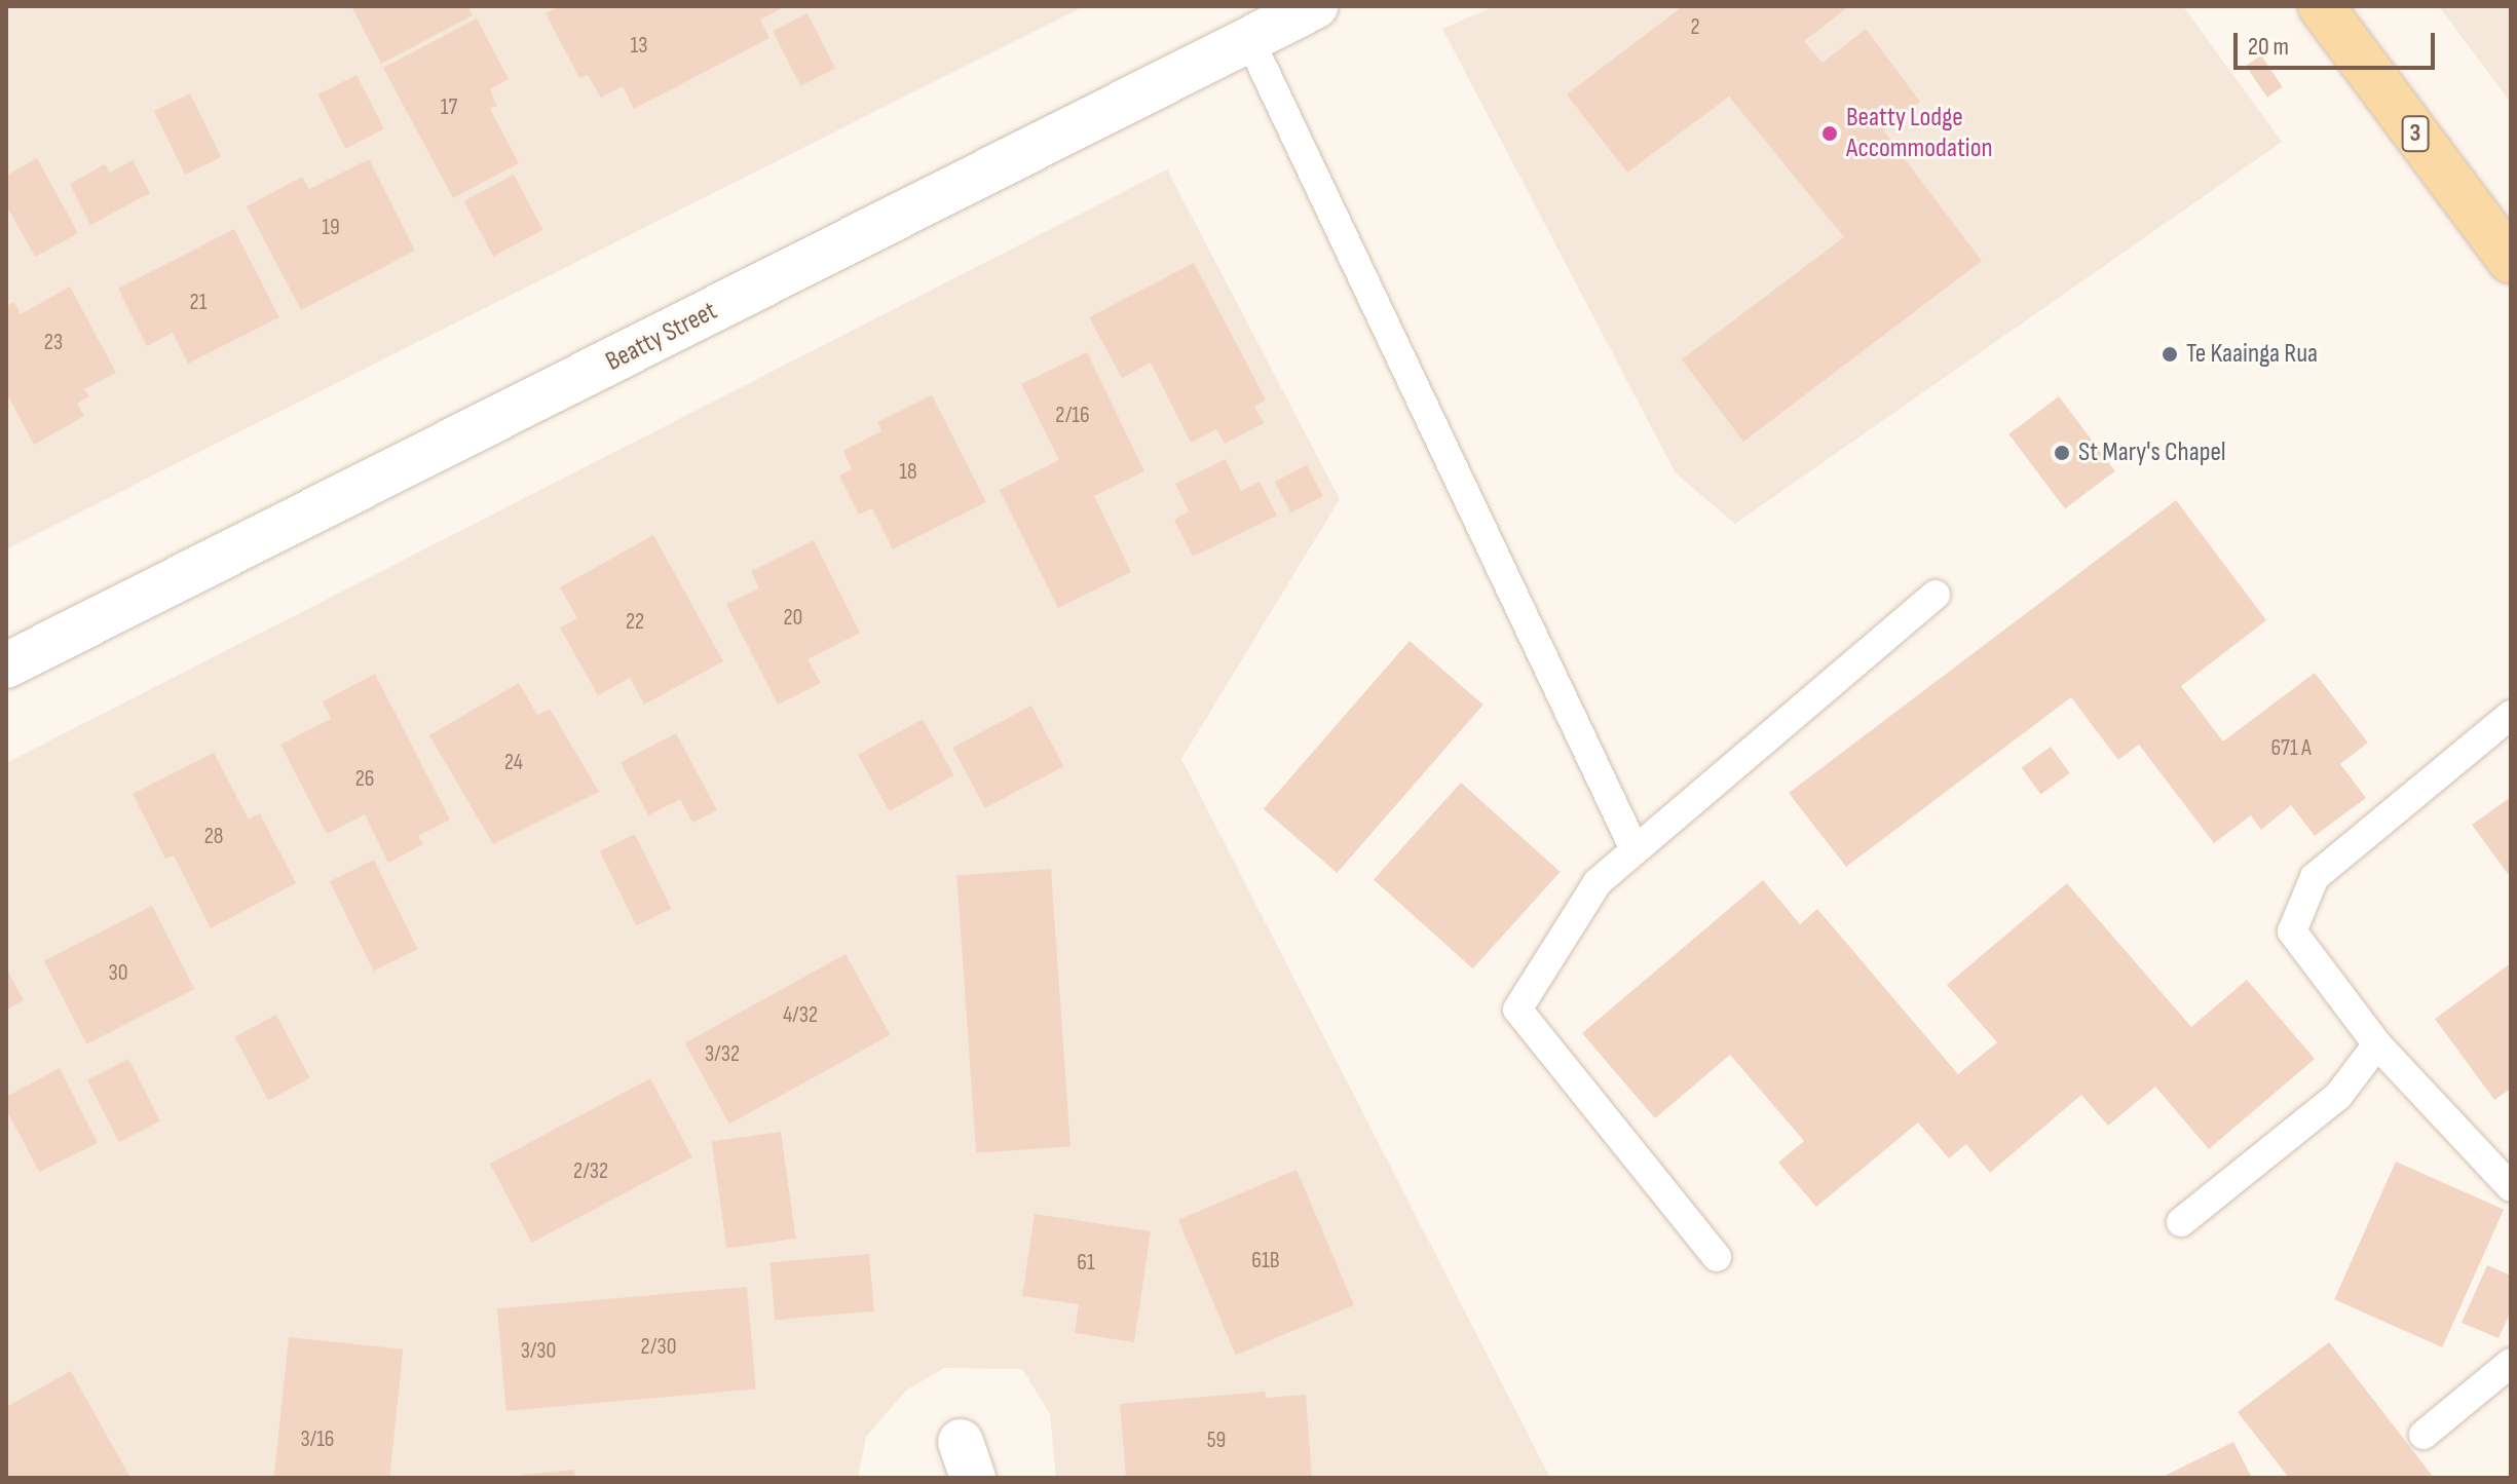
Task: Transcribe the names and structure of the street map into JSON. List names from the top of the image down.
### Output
{
  "streets": {
    "main road": ["3"],
    "street": ["Beatty Street"]
  },
  "places": ["Beatty Lodge Accommodation", "Te Kaainga Rua", "St Mary's Chapel"],
  "house_numbers": [
    "2",
    "13",
    "17",
    "19",
    "21",
    "23",
    "2/16",
    "18",
    "20",
    "22",
    "671 A",
    "24",
    "26",
    "28",
    "30",
    "4/32",
    "3/32",
    "2/32",
    "61B",
    "61",
    "2/30",
    "3/30",
    "3/16",
    "59"
  ],
  "scale_bar": "20 m"
}
